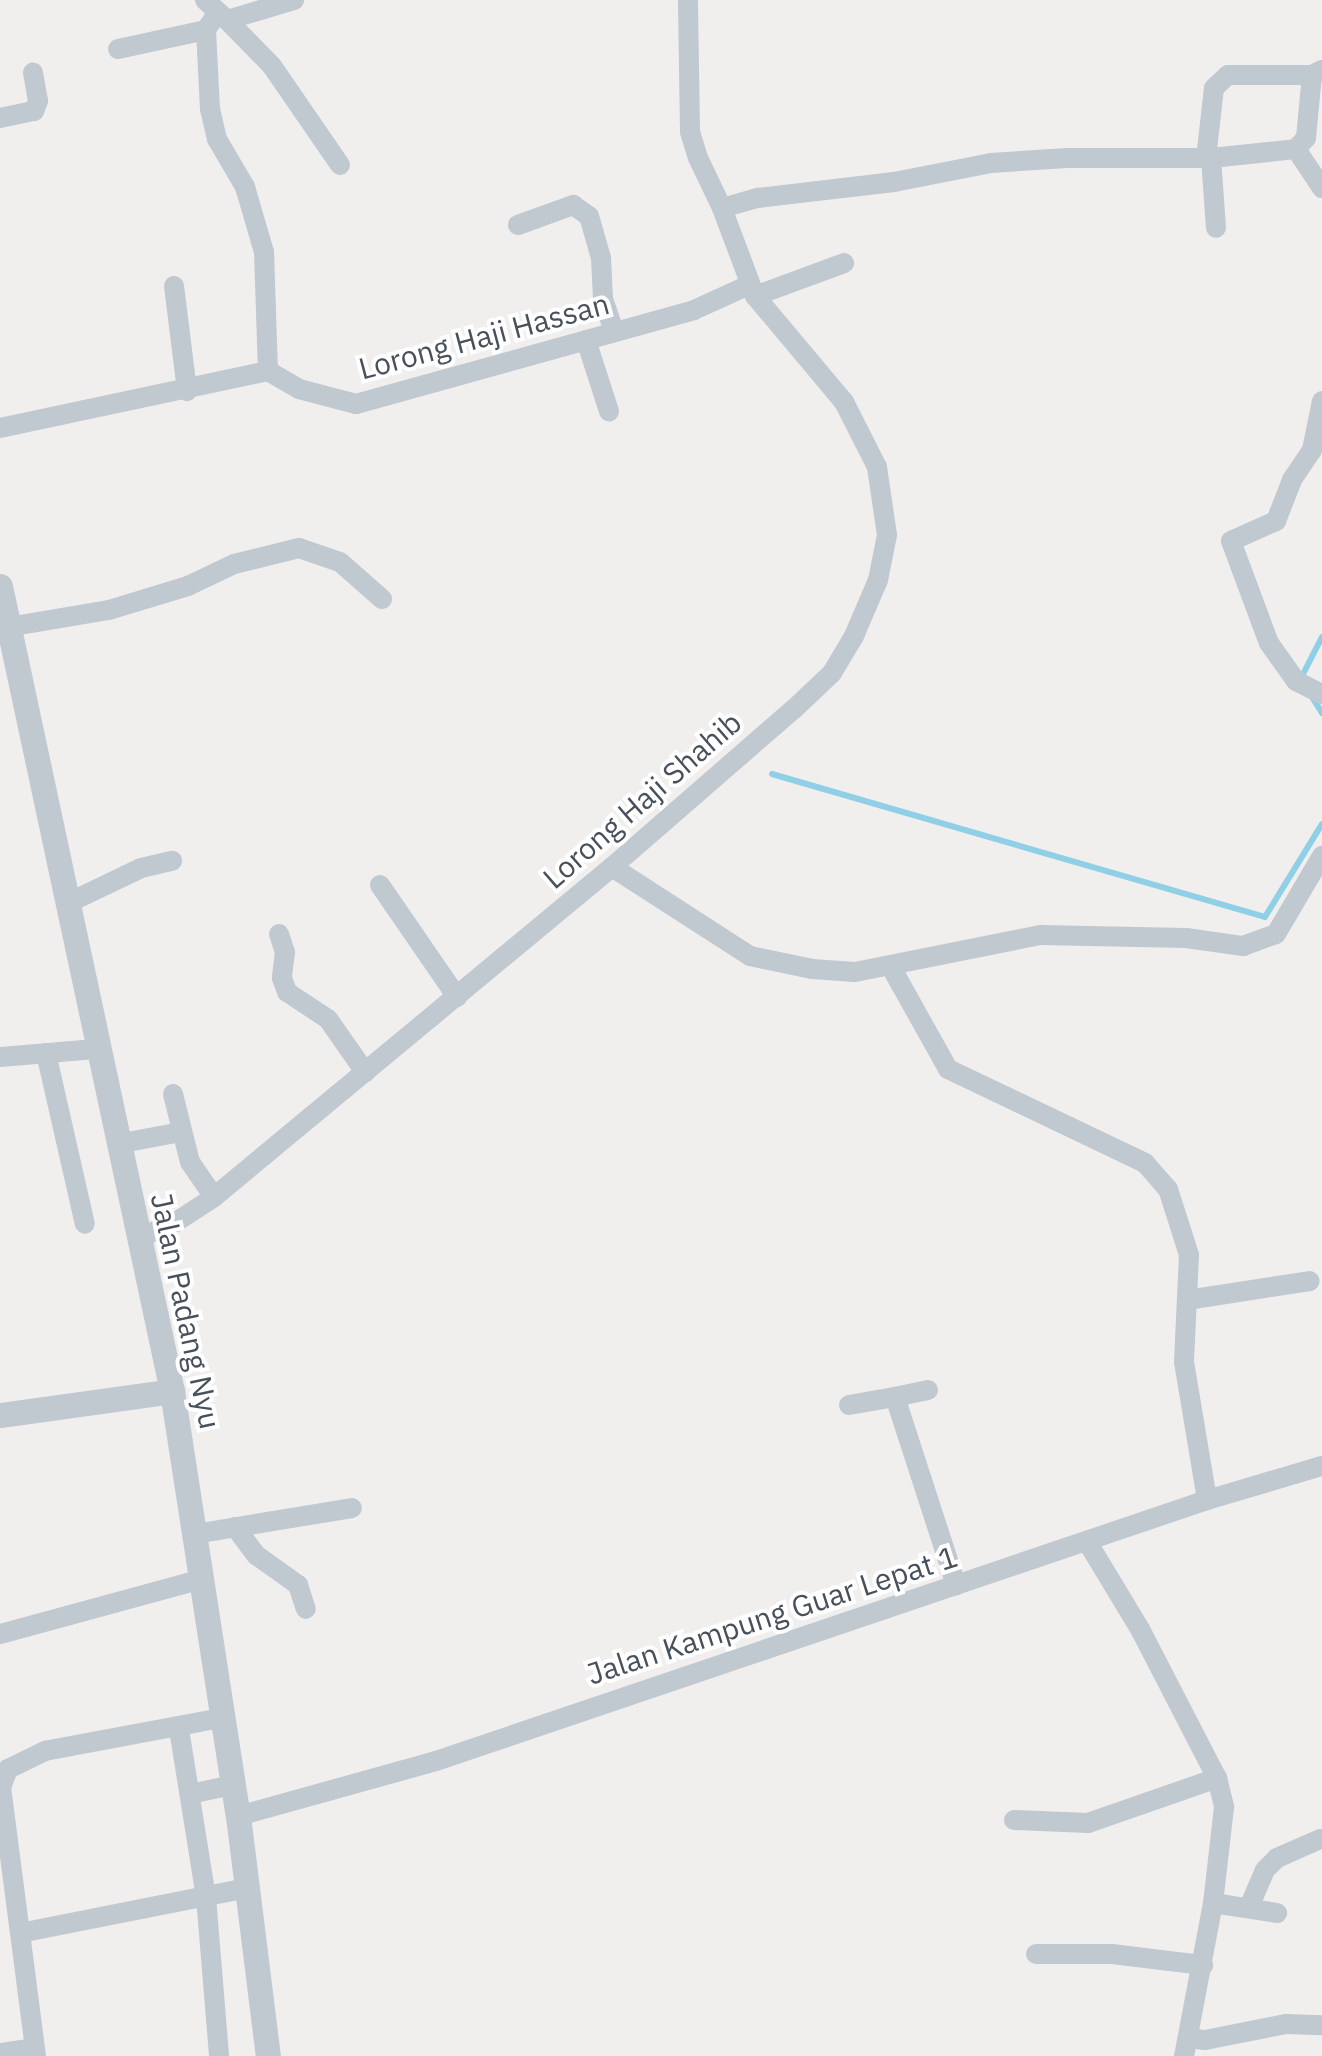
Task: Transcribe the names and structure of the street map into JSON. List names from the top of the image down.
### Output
{
  "streets": {
    "street": [
      "Lorong Haji Hassan",
      "Lorong Haji Shahib",
      "Jalan Padang Nyu",
      "Jalan Kampung Guar Lepat 1"
    ]
  },
  "crossings": [
    ["Lorong Haji Hassan", "Lorong Haji Shahib"],
    ["Lorong Haji Shahib", "Jalan Padang Nyu"],
    ["Jalan Padang Nyu", "Jalan Kampung Guar Lepat 1"]
  ]
}
